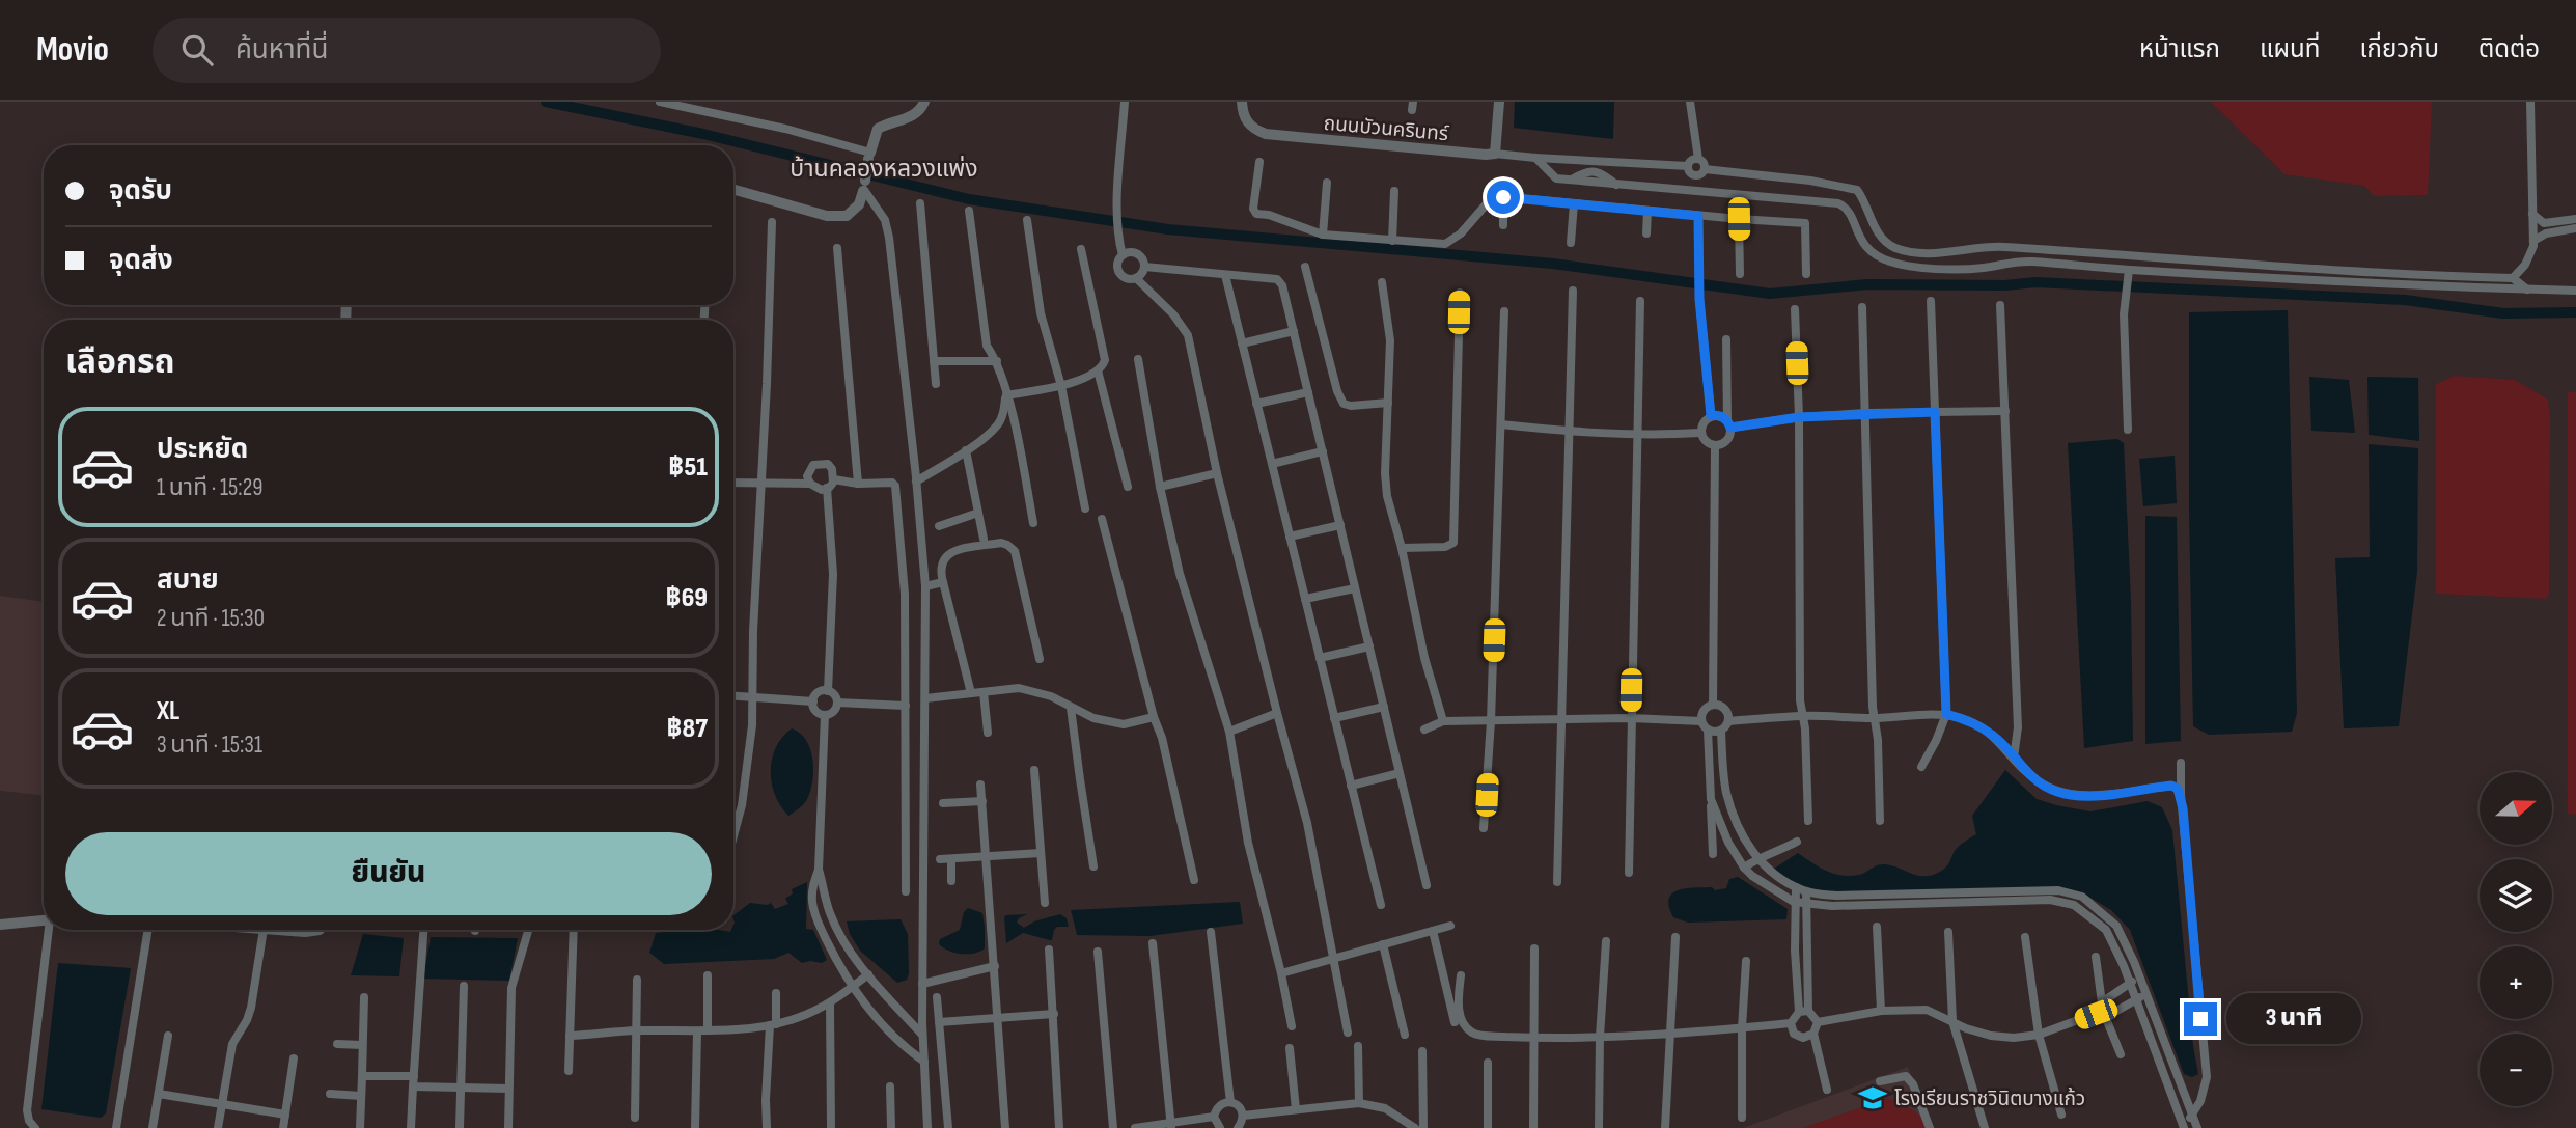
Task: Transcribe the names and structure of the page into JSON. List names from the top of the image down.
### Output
{
  "streets": {
    "street": ["ถนนบัวนครินทร์"]
  },
  "districts": ["บ้านคลองหลวงแพ่ง"],
  "places": {
    "school or university": ["โรงเรียนราชวินิตบางแก้ว"]
  },
  "north": "right",
  "page": {
    "header": "Movio",
    "search": "ค้นหาที่นี่",
    "nav": [
      "หน้าแรก",
      "แผนที่",
      "เกี่ยวกับ",
      "ติดต่อ"
    ],
    "banner": ["จุดรับ", "จุดส่ง"],
    "heading": "เลือกรถ",
    "list": [
      {
        "name": "ประหยัด",
        "note": "1 นาที · 15:29",
        "value": "฿51"
      },
      {
        "name": "สบาย",
        "note": "2 นาที · 15:30",
        "value": "฿69"
      },
      {
        "name": "XL",
        "note": "3 นาที · 15:31",
        "value": "฿87"
      }
    ],
    "map_buttons": ["+", "−"],
    "buttons": "ยืนยัน",
    "bubble": "3 นาที"
  }
}
